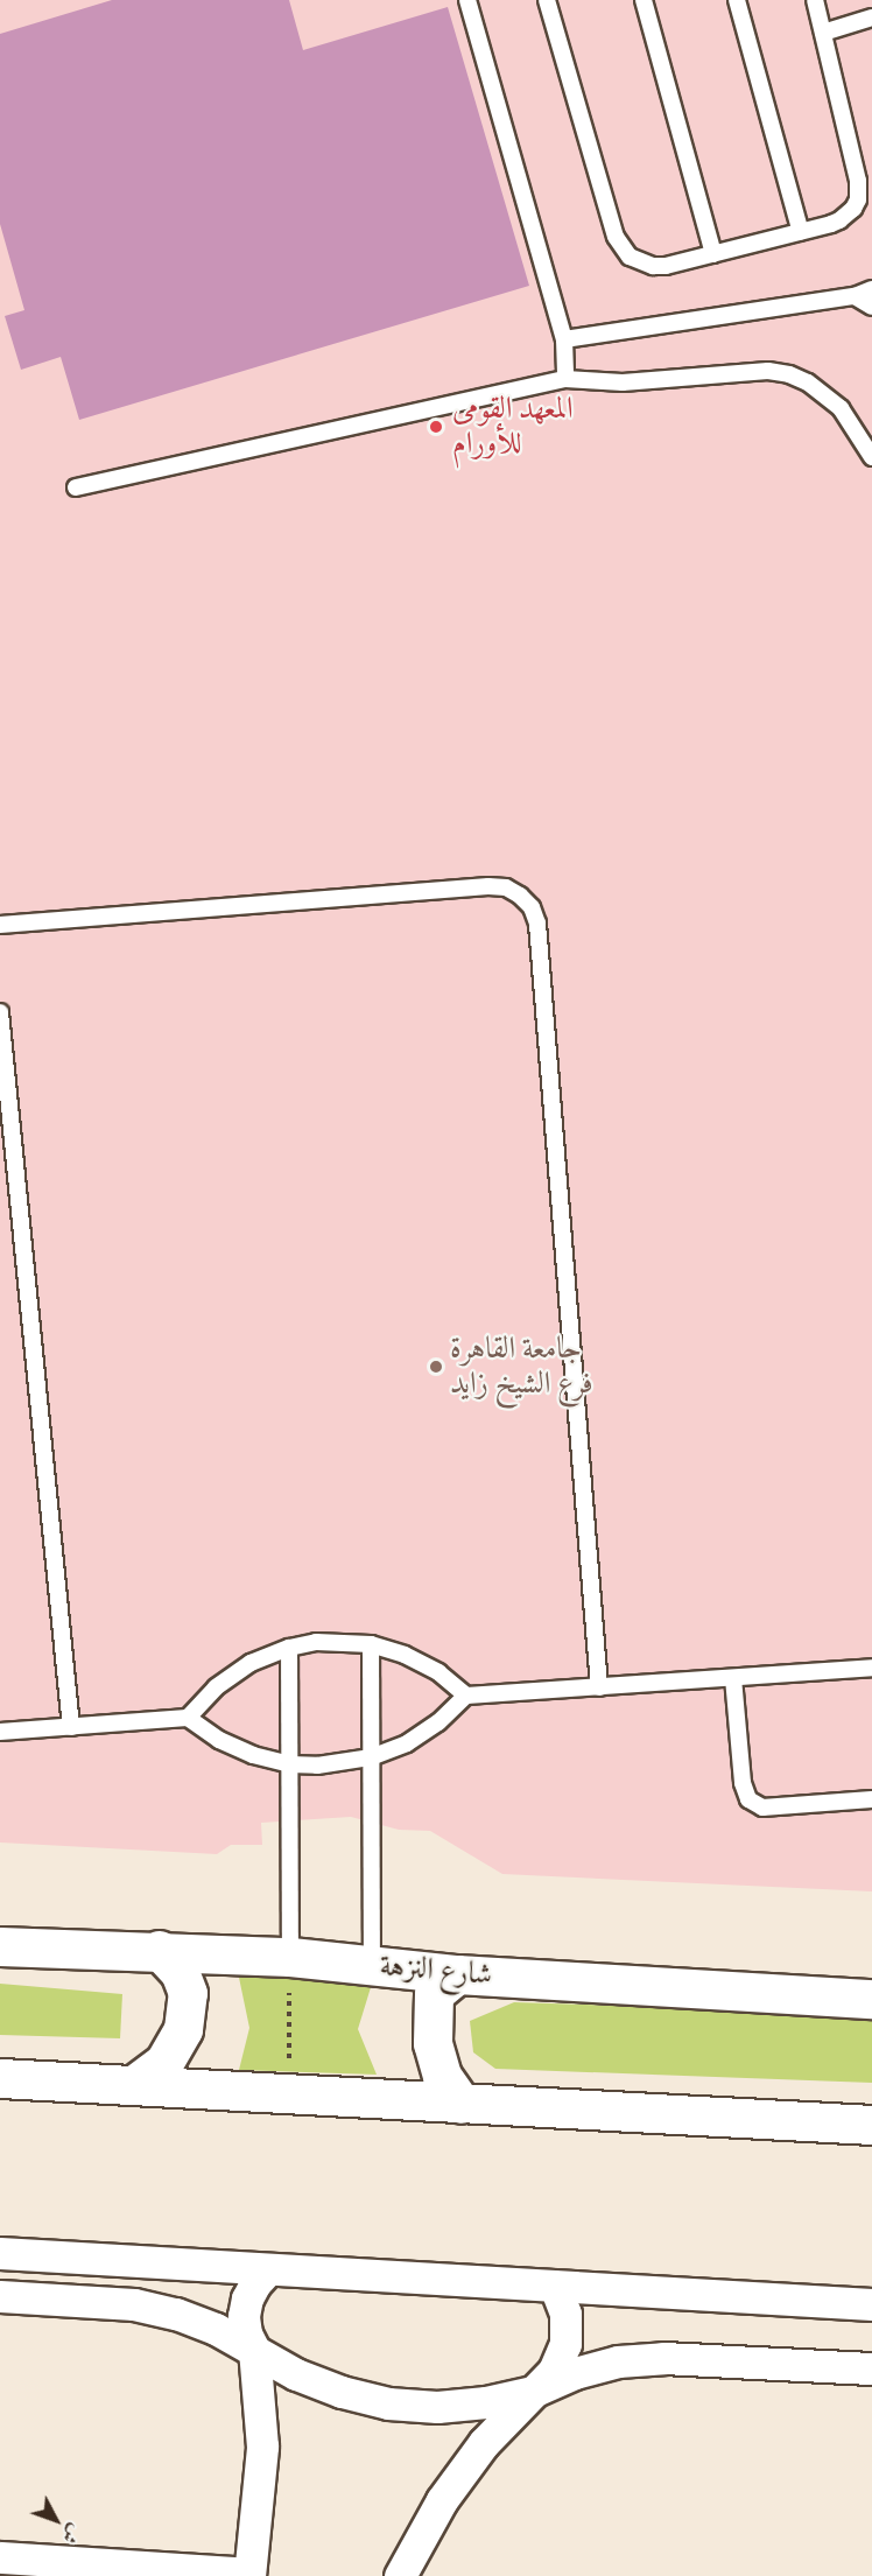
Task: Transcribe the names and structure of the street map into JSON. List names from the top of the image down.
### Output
{
  "streets": {
    "main road": ["شارع النزهة"]
  },
  "places": ["المعهد القومى للأورام", "جامعة القاهرة فرع الشيخ زايد"],
  "north": "bottom right"
}
